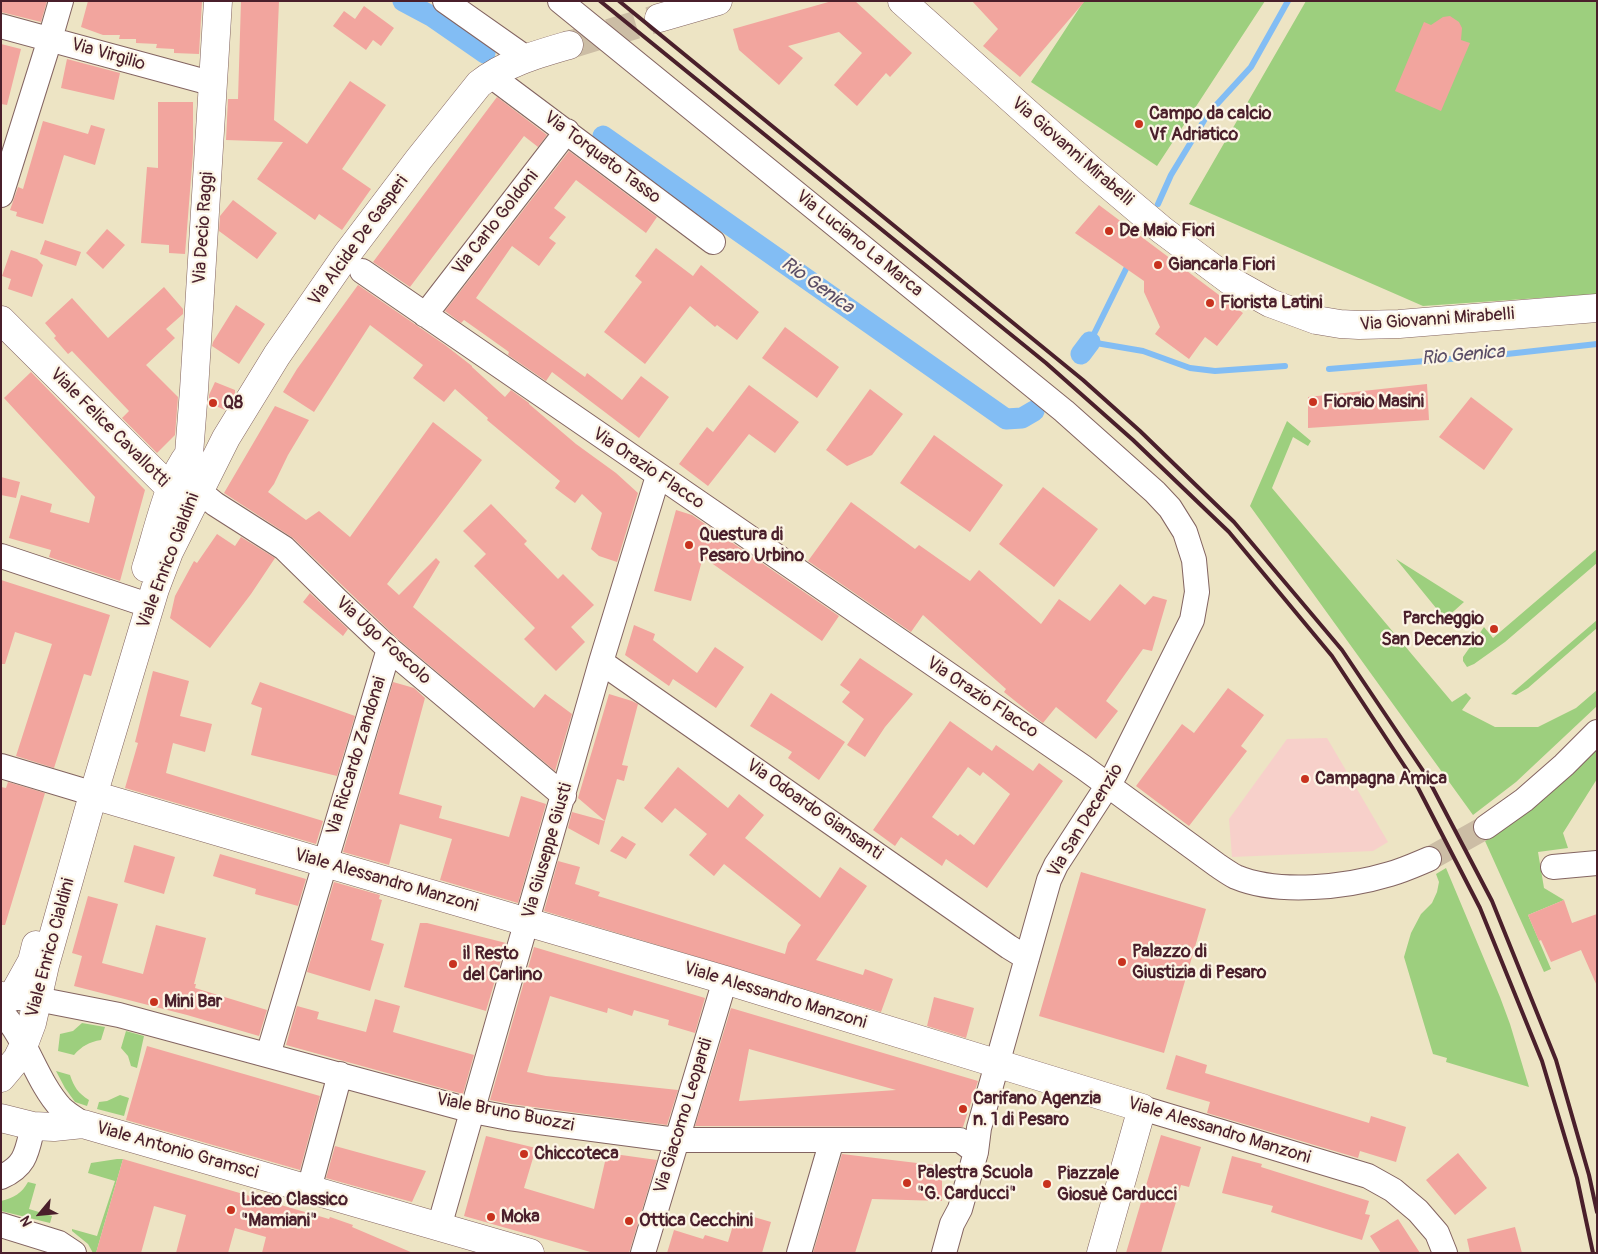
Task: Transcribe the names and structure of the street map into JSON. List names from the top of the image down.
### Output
{
  "streets": {
    "street": [
      "Via Virgilio",
      "Via Giovanni Mirabelli",
      "Via Torquato Tasso",
      "Via Carlo Goldoni",
      "Via Decio Raggi",
      "Via Alcide De Gasperi",
      "Via Luciano La Marca",
      "Viale Felice Cavallotti",
      "Via Orazio Flacco",
      "Viale Enrico Cialdini",
      "Via Ugo Foscolo",
      "Via Riccardo Zandonai",
      "Via Odoardo Giansanti",
      "Via San Decenzio",
      "Via Giuseppe Giusti",
      "Viale Alessandro Manzoni",
      "Viale Bruno Buozzi",
      "Via Giacomo Leopardi",
      "Viale Antonio Gramsci"
    ]
  },
  "crossings": [
    ["Via Virgilio", "Via Decio Raggi"],
    ["Via Torquato Tasso", "Via Carlo Goldoni"],
    ["Via Torquato Tasso", "Via Alcide De Gasperi"],
    ["Via Carlo Goldoni", "Via Orazio Flacco"],
    ["Via Decio Raggi", "Viale Enrico Cialdini"],
    ["Via Alcide De Gasperi", "Viale Enrico Cialdini"],
    ["Via Alcide De Gasperi", "Via Ugo Foscolo"],
    ["Via Luciano La Marca", "Via San Decenzio"],
    ["Viale Felice Cavallotti", "Viale Enrico Cialdini"],
    ["Via Orazio Flacco", "Via San Decenzio"],
    ["Via Orazio Flacco", "Via Giuseppe Giusti"],
    ["Viale Enrico Cialdini", "Via Ugo Foscolo"],
    ["Viale Enrico Cialdini", "Viale Alessandro Manzoni"],
    ["Viale Enrico Cialdini", "Viale Bruno Buozzi"],
    ["Viale Enrico Cialdini", "Viale Antonio Gramsci"],
    ["Via Ugo Foscolo", "Via Riccardo Zandonai"],
    ["Via Ugo Foscolo", "Via Giuseppe Giusti"],
    ["Via Riccardo Zandonai", "Viale Alessandro Manzoni"],
    ["Via Riccardo Zandonai", "Viale Bruno Buozzi"],
    ["Via Odoardo Giansanti", "Via San Decenzio"],
    ["Via Odoardo Giansanti", "Via Giuseppe Giusti"],
    ["Via San Decenzio", "Viale Alessandro Manzoni"],
    ["Via San Decenzio", "Viale Bruno Buozzi"],
    ["Via Giuseppe Giusti", "Viale Alessandro Manzoni"],
    ["Via Giuseppe Giusti", "Viale Bruno Buozzi"],
    ["Via Giuseppe Giusti", "Viale Antonio Gramsci"],
    ["Viale Alessandro Manzoni", "Via Giacomo Leopardi"],
    ["Viale Bruno Buozzi", "Via Giacomo Leopardi"],
    ["Viale Bruno Buozzi", "Viale Antonio Gramsci"]
  ],
  "water": ["Rio Genica"],
  "places": [
    "Campo da calcio Vf Adriatico",
    "De Maio Fiori",
    "Giancarla Fiori",
    "Fiorista Latini",
    "Fioraio Masini",
    "Q8",
    "Questura di Pesaro Urbino",
    "Parcheggio San Decenzio",
    "Campagna Amica",
    "Palazzo di Giustizia di Pesaro",
    "il Resto del Carlino",
    "Mini Bar",
    "Carifano Agenzia n. 1 di Pesaro",
    "Chiccoteca",
    "Palestra Scuola \"G. Carducci\"",
    "Piazzale Giosuè Carducci",
    "Liceo Classico \"Mamiani\"",
    "Moka",
    "Ottica Cecchini"
  ],
  "north": "bottom left"
}
